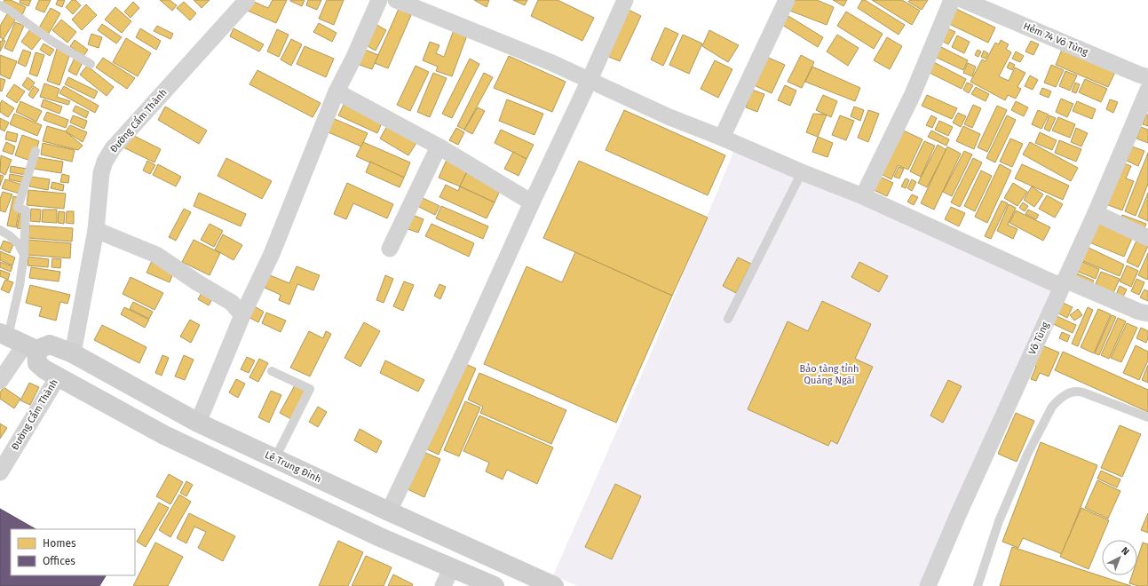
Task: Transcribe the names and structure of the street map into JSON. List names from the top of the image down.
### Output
{
  "streets": {
    "main road": ["Lê Trung Đình"],
    "street": ["Hẻm 74 Võ Tùng", "Đường Cẩm Thành", "Võ Tùng"]
  },
  "crossings": [
    ["Đường Cẩm Thành", "Lê Trung Đình"]
  ],
  "parks": ["Bảo tàng tỉnh Quảng Ngãi"],
  "legend": ["Homes", "Offices"],
  "north": "top right"
}
